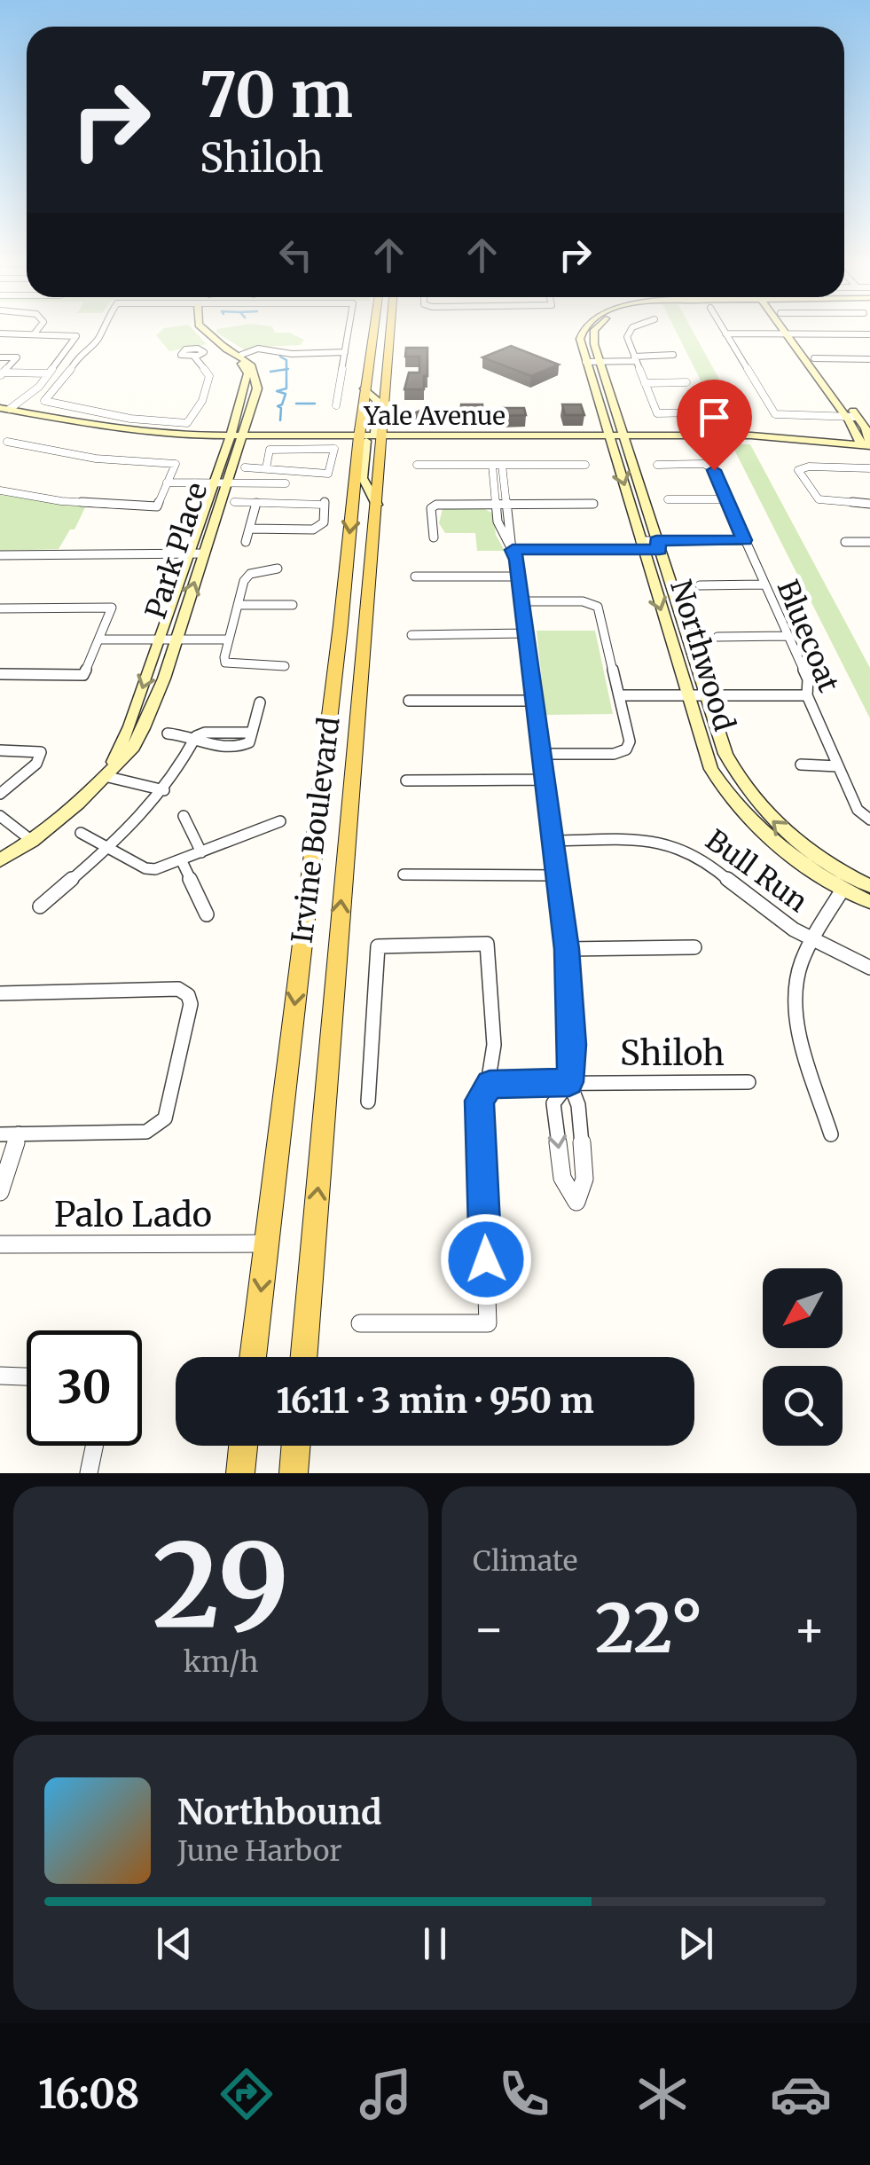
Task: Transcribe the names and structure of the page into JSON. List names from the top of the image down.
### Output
{
  "streets": {
    "main road": ["Irvine Boulevard"],
    "street": [
      "Yale Avenue",
      "Park Place",
      "Bluecoat",
      "Northwood",
      "Bull Run",
      "Shiloh",
      "Palo Lado"
    ]
  },
  "crossings": [
    ["Yale Avenue", "Park Place"],
    ["Yale Avenue", "Northwood"],
    ["Yale Avenue", "Irvine Boulevard"],
    ["Irvine Boulevard", "Palo Lado"]
  ],
  "north": "bottom left",
  "page": {
    "turn": ["70 m", "Shiloh"],
    "limit": "30",
    "trip": "16:11 · 3 min · 950 m",
    "tile": [
      ["29", "km/h"],
      "Climate"
    ],
    "heat": ["−", "22°", "+"],
    "song": ["Northbound", "June Harbor"],
    "tabs": "16:08"
  }
}
